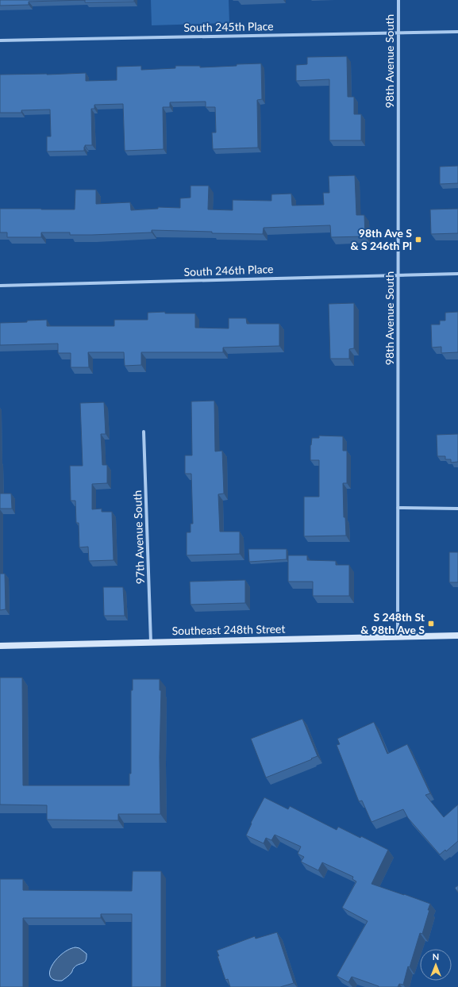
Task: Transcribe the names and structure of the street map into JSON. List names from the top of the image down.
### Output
{
  "streets": {
    "street": [
      "South 245th Place",
      "98th Avenue South",
      "South 246th Place",
      "97th Avenue South",
      "Southeast 248th Street"
    ]
  },
  "crossings": [
    ["South 245th Place", "98th Avenue South"],
    ["98th Avenue South", "South 246th Place"],
    ["98th Avenue South", "Southeast 248th Street"],
    ["97th Avenue South", "Southeast 248th Street"]
  ],
  "places": {
    "transit": ["98th Ave S & S 246th Pl", "S 248th St & 98th Ave S"]
  },
  "north": "top"
}
